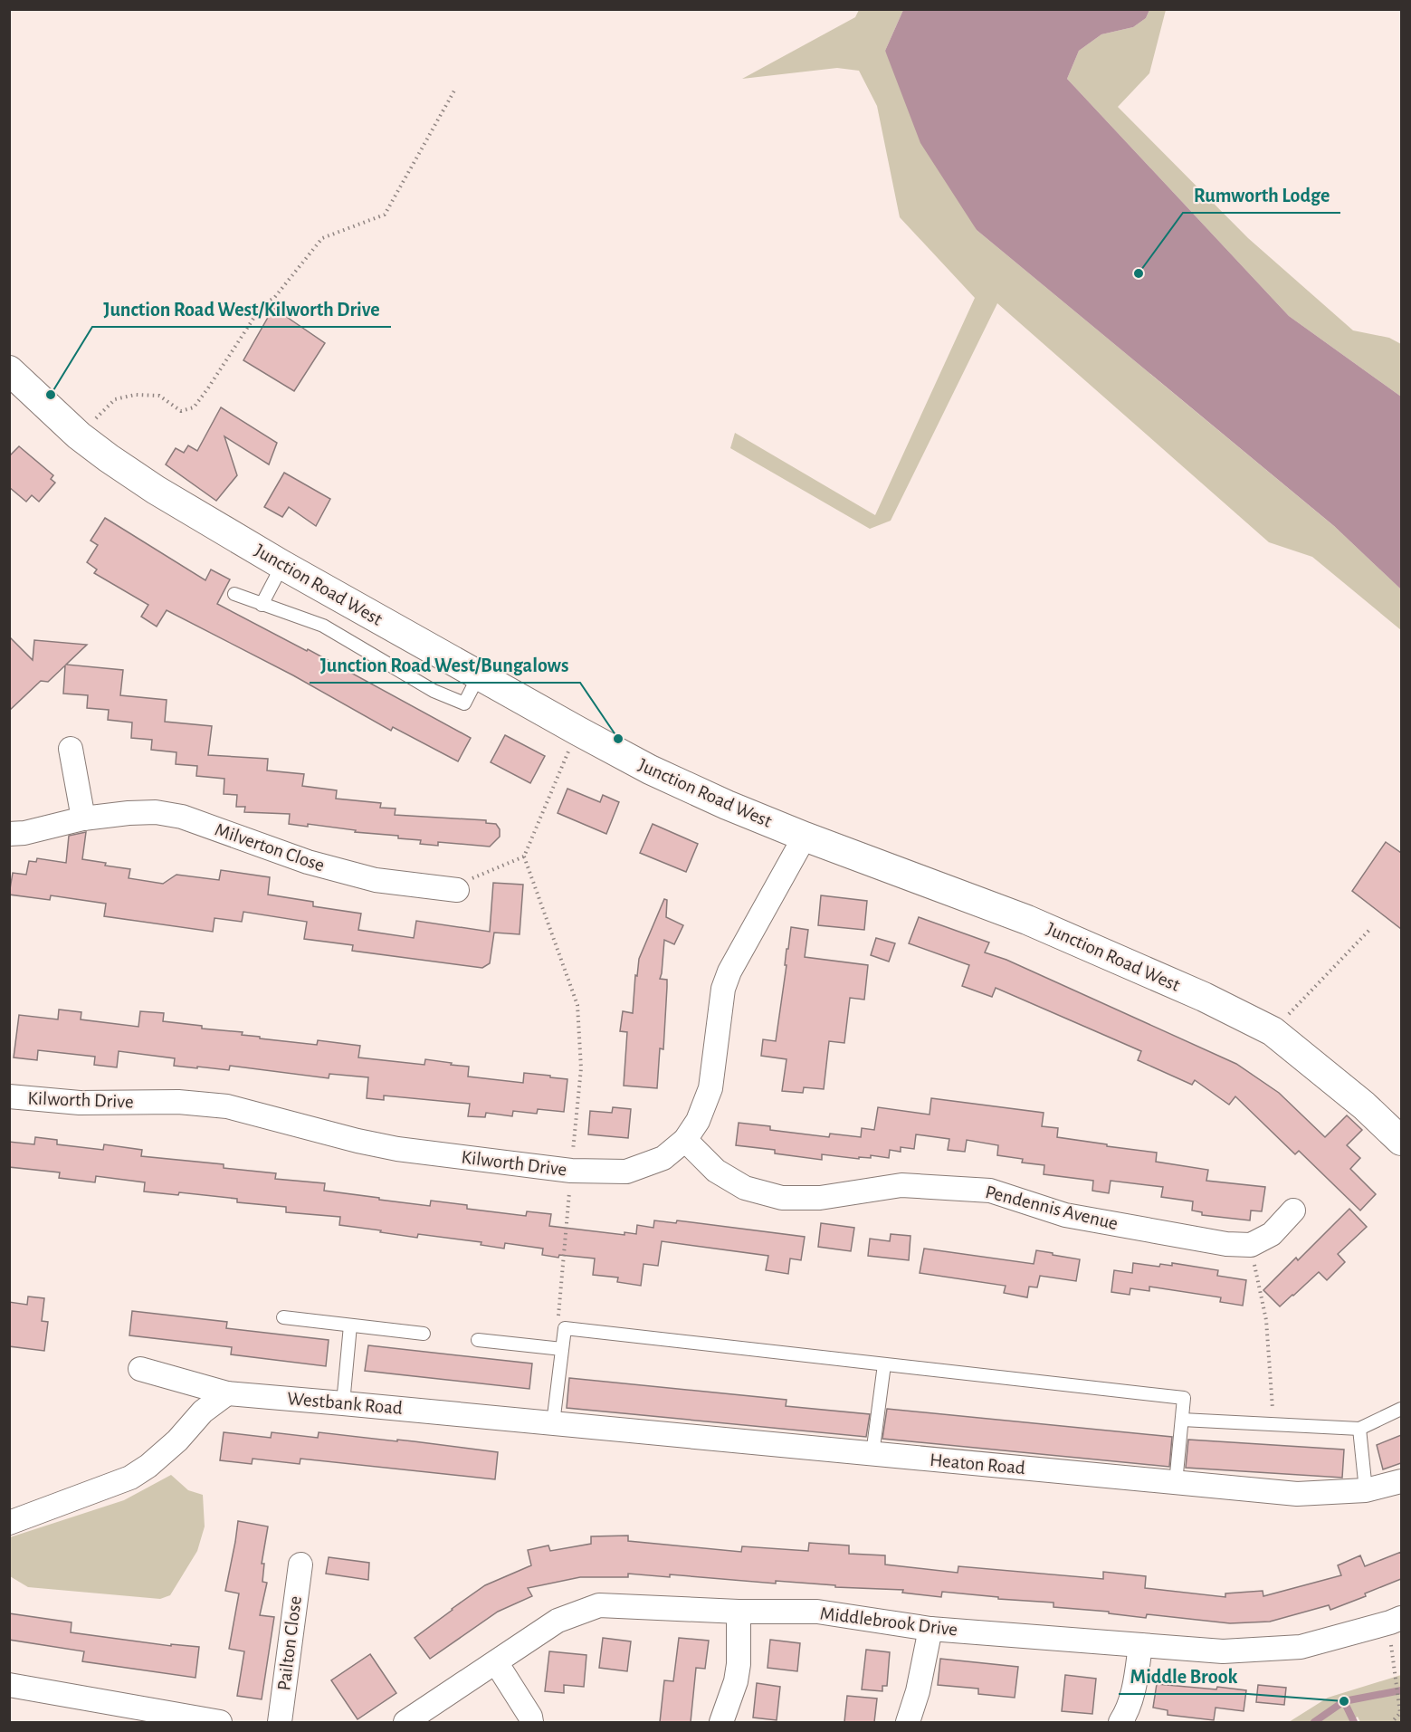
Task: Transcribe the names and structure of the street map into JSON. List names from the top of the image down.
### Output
{
  "streets": {
    "street": [
      "Junction Road West",
      "Milverton Close",
      "Kilworth Drive",
      "Pendennis Avenue",
      "Westbank Road",
      "Heaton Road",
      "Middlebrook Drive",
      "Pailton Close"
    ]
  },
  "crossings": [
    ["Junction Road West", "Kilworth Drive"],
    ["Kilworth Drive", "Pendennis Avenue"],
    ["Westbank Road", "Heaton Road"]
  ],
  "places": [
    "Rumworth Lodge",
    "Junction Road West/Kilworth Drive",
    "Junction Road West/Bungalows",
    "Middle Brook"
  ]
}
